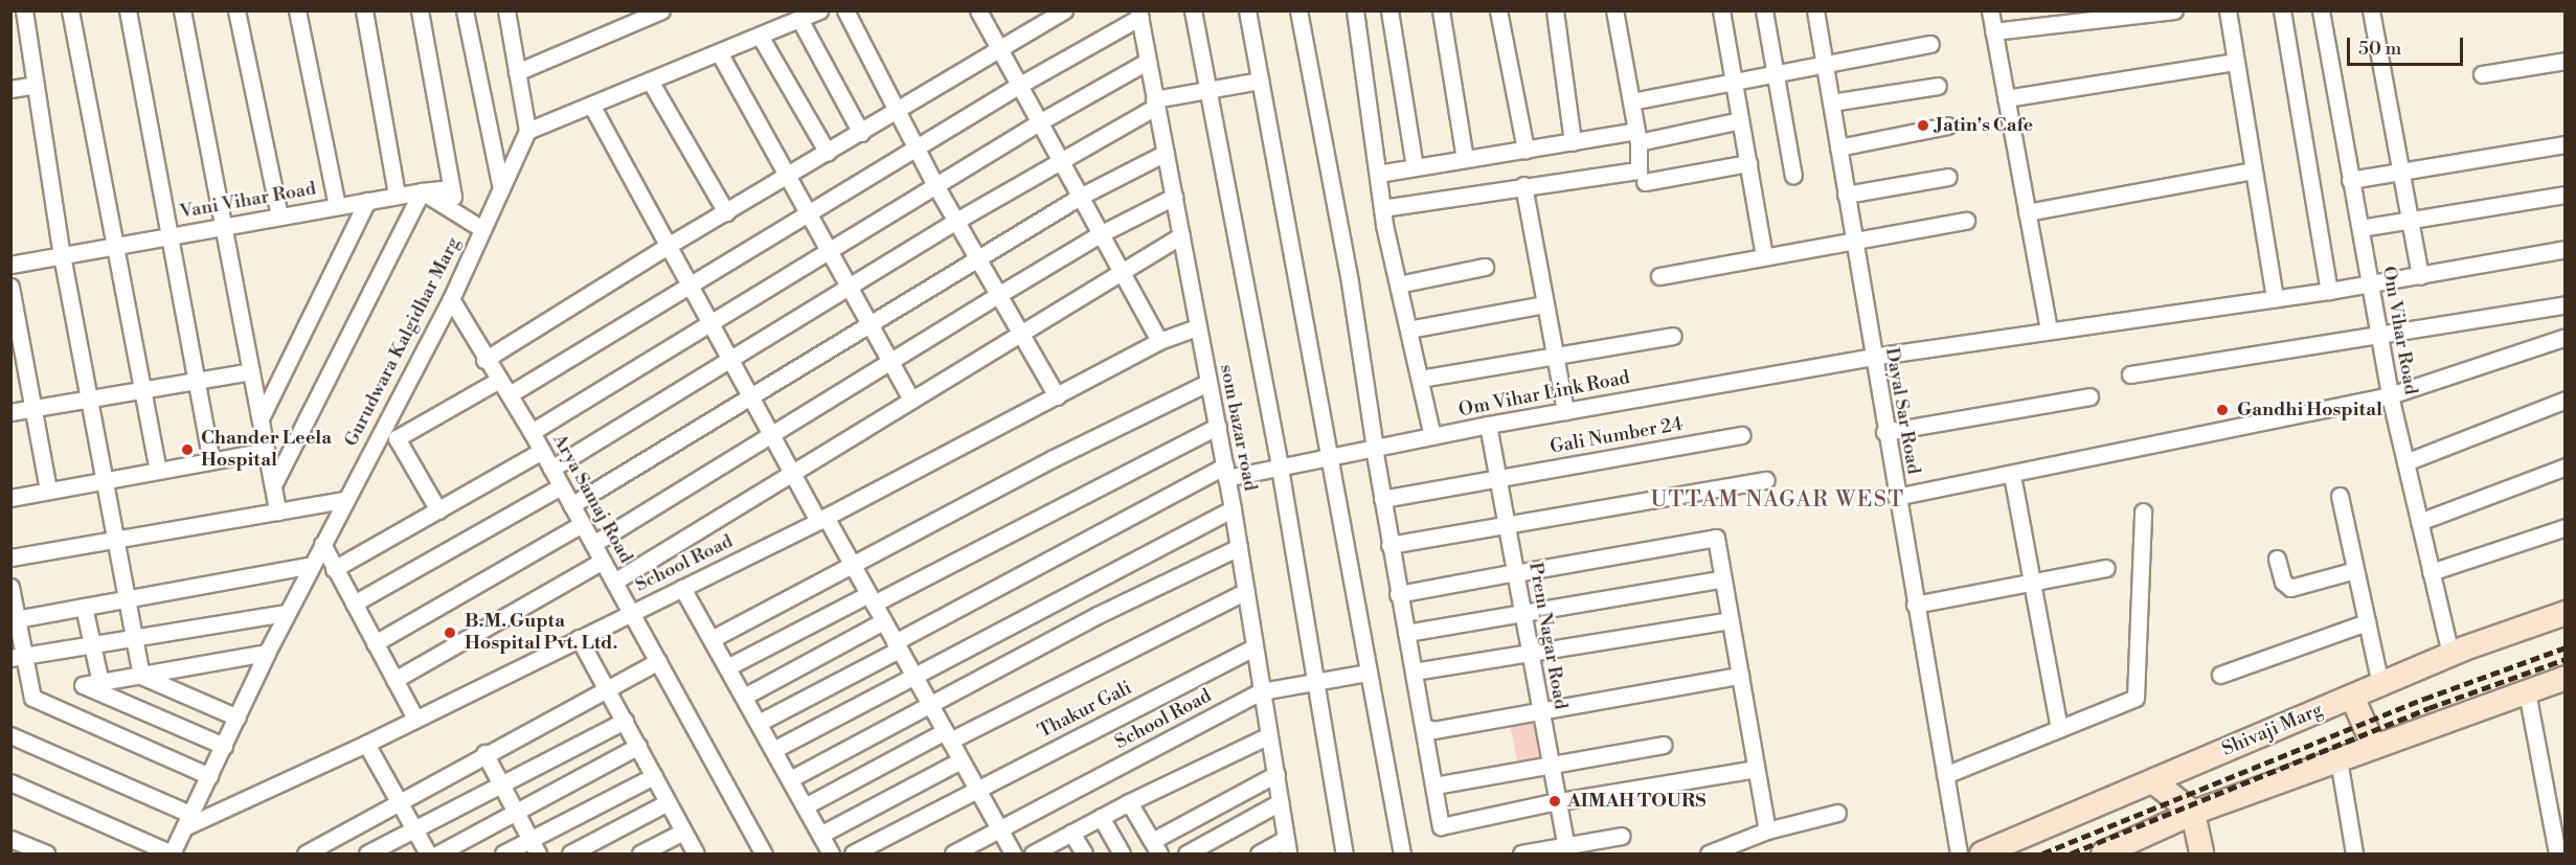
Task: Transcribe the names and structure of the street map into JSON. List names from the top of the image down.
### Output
{
  "streets": {
    "main road": ["Shivaji Marg"],
    "street": [
      "Vani Vihar Road",
      "Om Vihar Road",
      "Gurudwara Kalgidhar Marg",
      "Om Vihar Link Road",
      "Dayal Sar Road",
      "som bazar road",
      "Gali Number 24",
      "Arya Samaj Road",
      "School Road",
      "Prem Nagar Road",
      "Thakur Gali"
    ]
  },
  "crossings": [
    ["Om Vihar Road", "Om Vihar Link Road"],
    ["Om Vihar Road", "Shivaji Marg"],
    ["Gurudwara Kalgidhar Marg", "Arya Samaj Road"],
    ["Gurudwara Kalgidhar Marg", "School Road"],
    ["Om Vihar Link Road", "Dayal Sar Road"],
    ["Om Vihar Link Road", "som bazar road"],
    ["Om Vihar Link Road", "Prem Nagar Road"],
    ["som bazar road", "School Road"],
    ["som bazar road", "Thakur Gali"],
    ["Gali Number 24", "Prem Nagar Road"],
    ["Arya Samaj Road", "School Road"]
  ],
  "districts": ["UTTAM NAGAR WEST"],
  "places": [
    "Jatin's Cafe",
    "Gandhi Hospital",
    "Chander Leela Hospital",
    "B.M. Gupta Hospital Pvt. Ltd.",
    "AIMAH TOURS"
  ],
  "scale_bar": "50 m"
}
